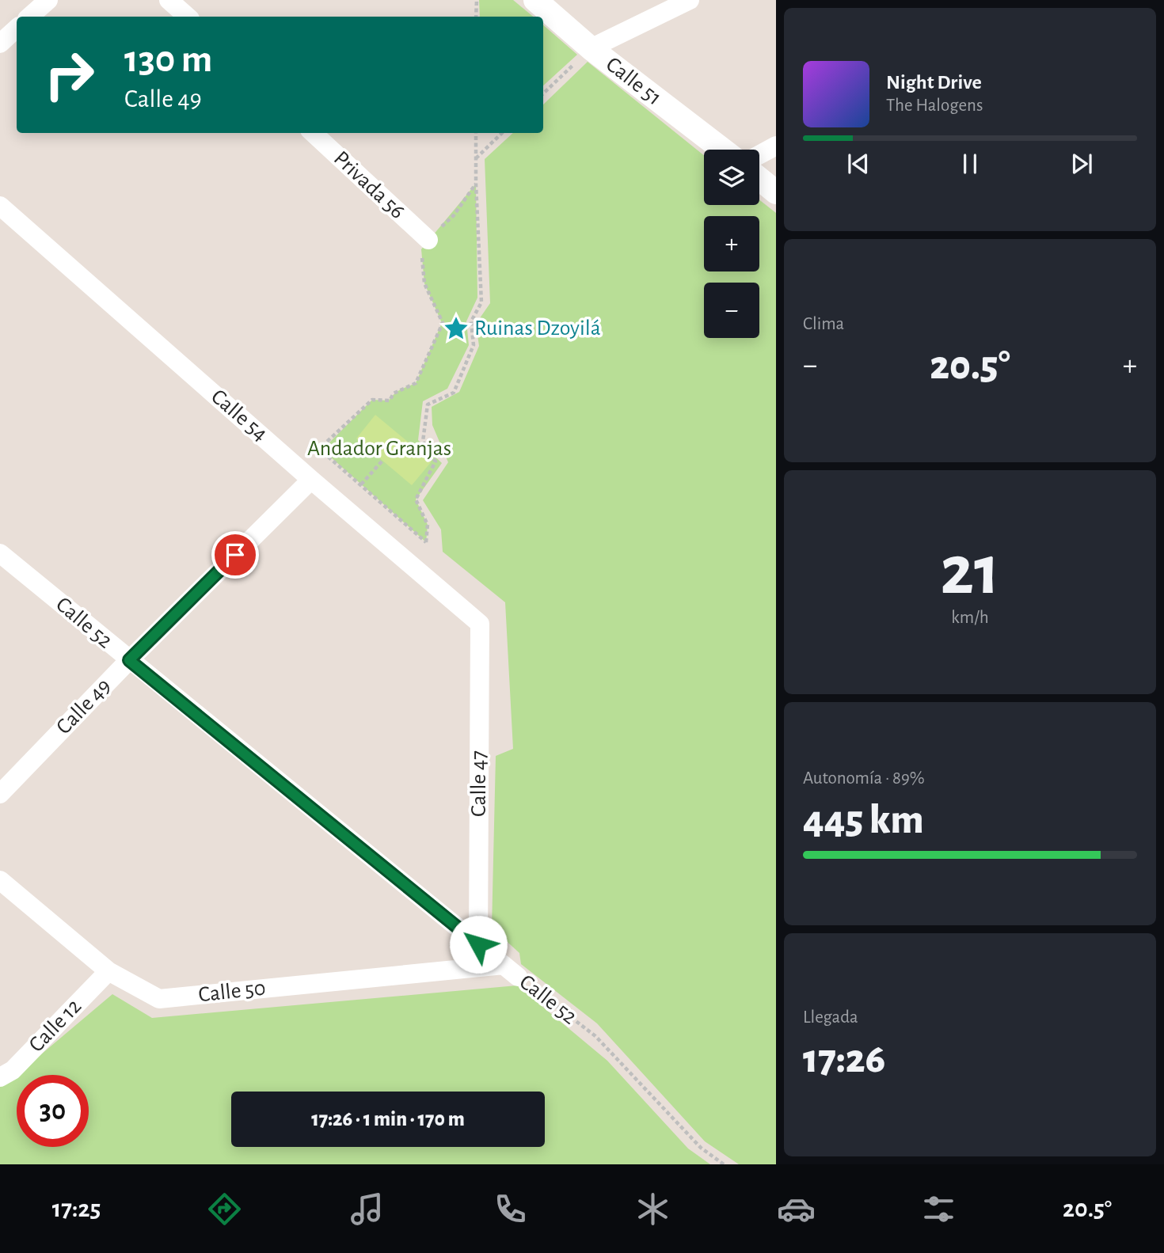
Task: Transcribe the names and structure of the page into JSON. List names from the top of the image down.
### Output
{
  "streets": {
    "street": [
      "Calle 51",
      "Privada 56",
      "Calle 54",
      "Calle 52",
      "Calle 49",
      "Calle 47",
      "Calle 50",
      "Calle 12"
    ]
  },
  "crossings": [
    ["Calle 54", "Calle 49"],
    ["Calle 54", "Calle 47"],
    ["Calle 52", "Calle 49"],
    ["Calle 52", "Calle 47"],
    ["Calle 52", "Calle 50"],
    ["Calle 50", "Calle 12"]
  ],
  "parks": ["Andador Granjas"],
  "places": {
    "place": ["Ruinas Dzoyilá"]
  },
  "page": {
    "turn": ["130 m", "Calle 49"],
    "song": ["Night Drive", "The Halogens"],
    "map_buttons": ["+", "−"],
    "tile": [
      "Clima",
      ["21", "km/h"],
      ["Autonomía · 89%", "445 km"],
      ["Llegada", "17:26"]
    ],
    "heat": ["−", "20.5°", "+"],
    "limit": "30",
    "trip": "17:26 · 1 min · 170 m",
    "tabs": ["17:25", "20.5°"]
  }
}
